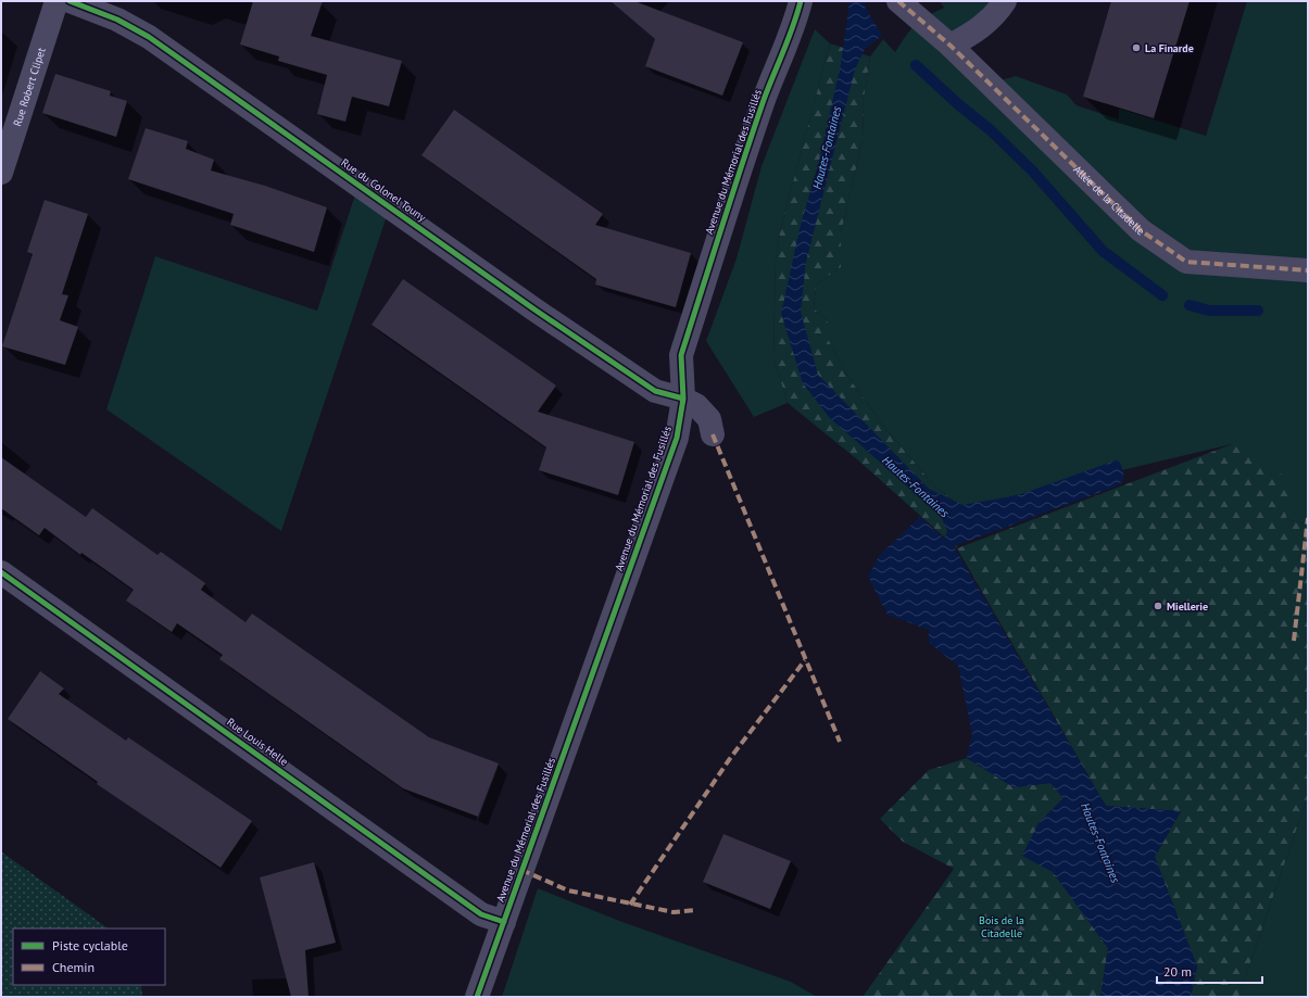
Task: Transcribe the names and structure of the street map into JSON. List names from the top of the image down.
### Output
{
  "streets": {
    "street": [
      "Rue Robert Clipet",
      "Avenue du Mémorial des Fusillés",
      "Rue du Colonel Touny",
      "Allée de la Citadelle",
      "Rue Louis Helle"
    ]
  },
  "crossings": [
    ["Avenue du Mémorial des Fusillés", "Rue du Colonel Touny"],
    ["Avenue du Mémorial des Fusillés", "Rue Louis Helle"]
  ],
  "water": ["Hautes-Fontaines"],
  "parks": ["Bois de la Citadelle"],
  "places": ["La Finarde", "Miellerie"],
  "legend": ["Piste cyclable", "Chemin"],
  "scale_bar": "20 m"
}
